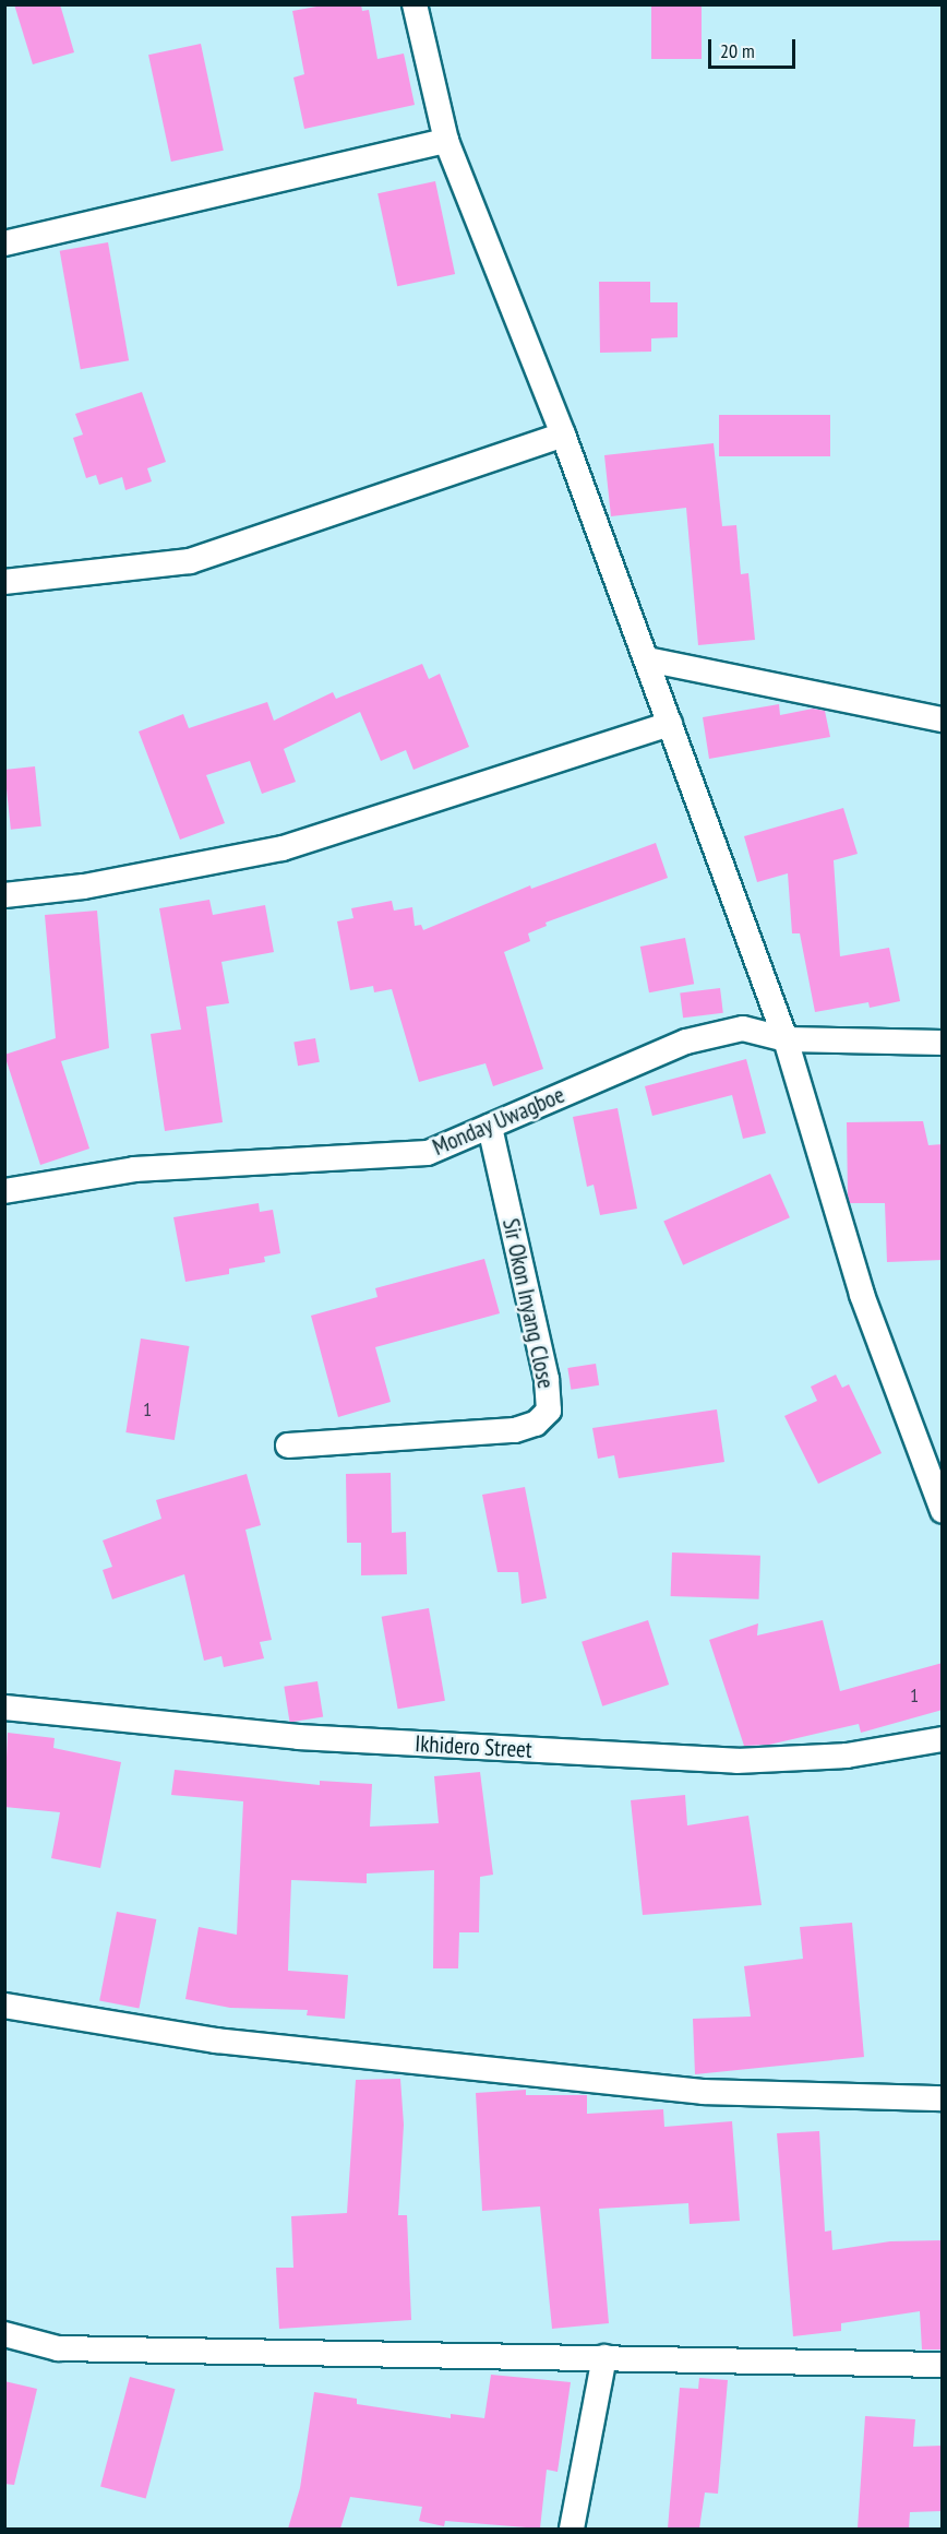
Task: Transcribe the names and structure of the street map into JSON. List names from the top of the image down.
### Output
{
  "streets": {
    "street": ["Monday Uwagboe", "Sir Okon Inyang Close", "Ikhidero Street"]
  },
  "crossings": [
    ["Monday Uwagboe", "Sir Okon Inyang Close"]
  ],
  "house_numbers": ["1", "1"],
  "scale_bar": "20 m"
}
